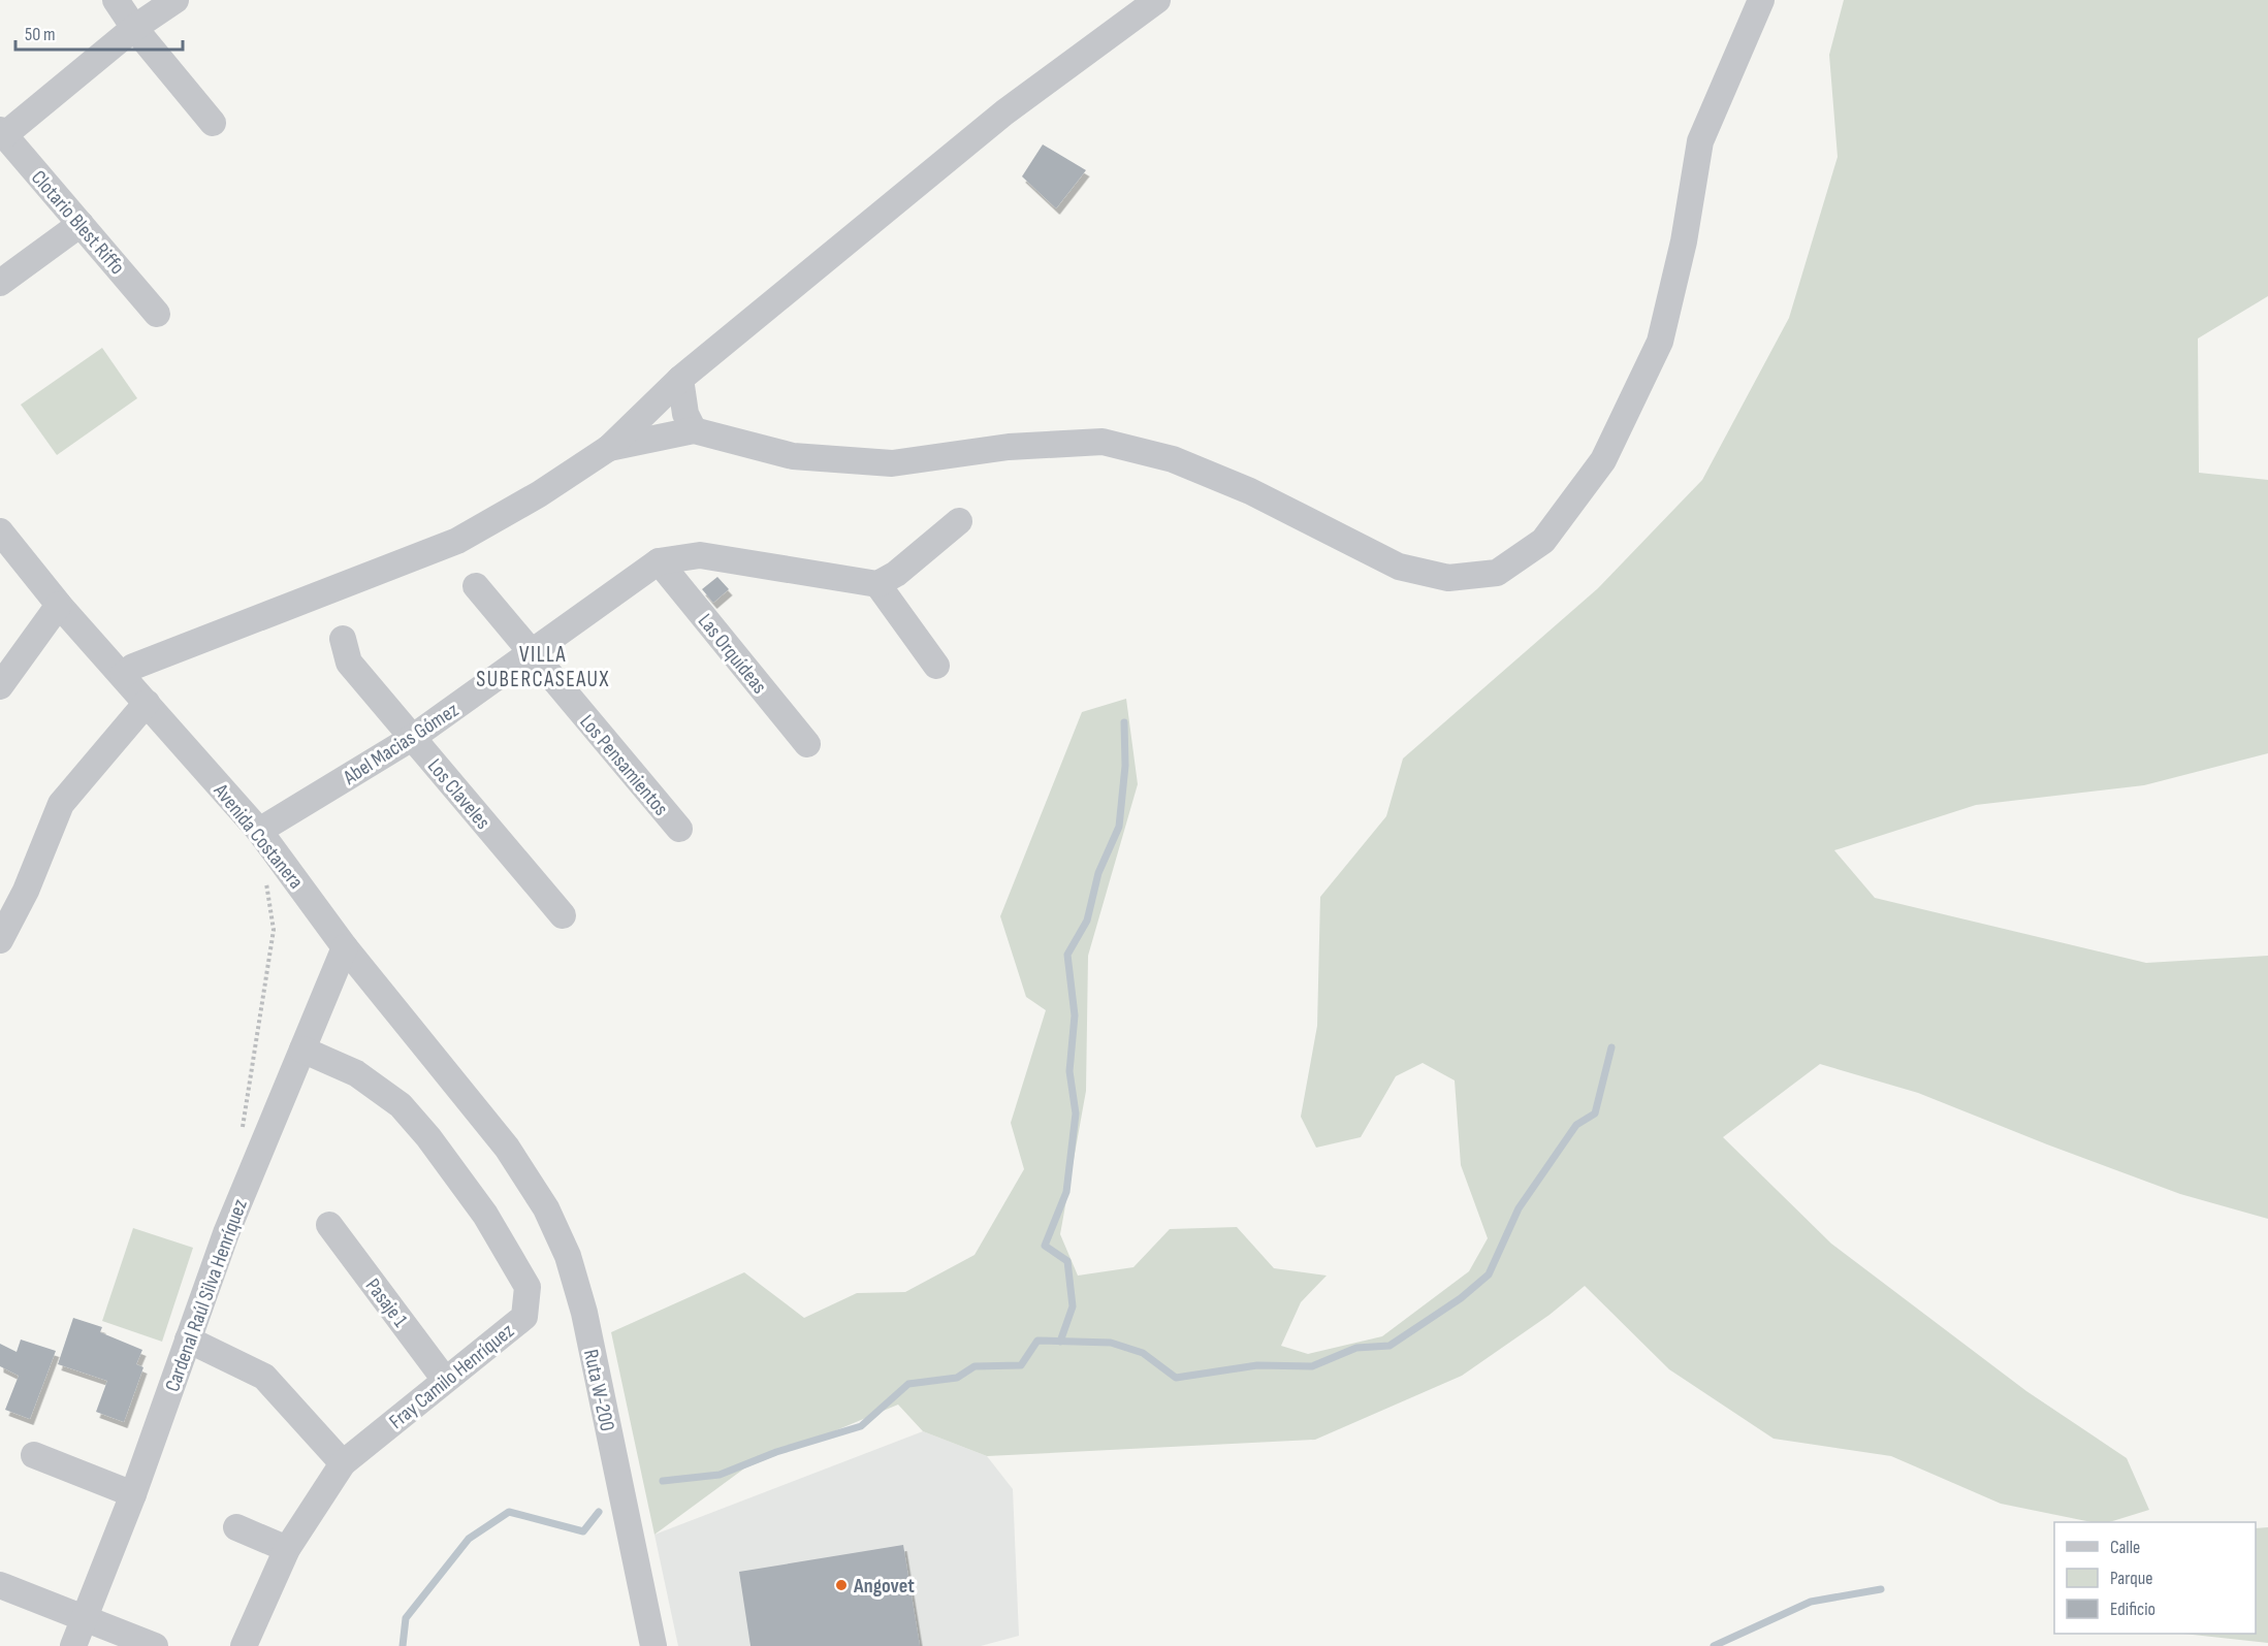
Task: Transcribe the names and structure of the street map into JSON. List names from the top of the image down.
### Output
{
  "streets": {
    "street": [
      "Clotario Blest Riffo",
      "Las Orquídeas",
      "Abel Macias Gómez",
      "Los Pensamientos",
      "Los Claveles",
      "Avenida Costanera",
      "Cardenal Raúl Silva Henríquez",
      "Pasaje 1",
      "Fray Camilo Henríquez",
      "Ruta W-200"
    ]
  },
  "crossings": [
    ["Las Orquídeas", "Abel Macias Gómez"],
    ["Abel Macias Gómez", "Los Pensamientos"],
    ["Abel Macias Gómez", "Los Claveles"],
    ["Abel Macias Gómez", "Avenida Costanera"],
    ["Avenida Costanera", "Cardenal Raúl Silva Henríquez"],
    ["Avenida Costanera", "Ruta W-200"],
    ["Cardenal Raúl Silva Henríquez", "Fray Camilo Henríquez"],
    ["Pasaje 1", "Fray Camilo Henríquez"]
  ],
  "districts": ["VILLA SUBERCASEAUX"],
  "places": ["Angovet"],
  "legend": ["Calle", "Parque", "Edificio"],
  "scale_bar": "50 m"
}
